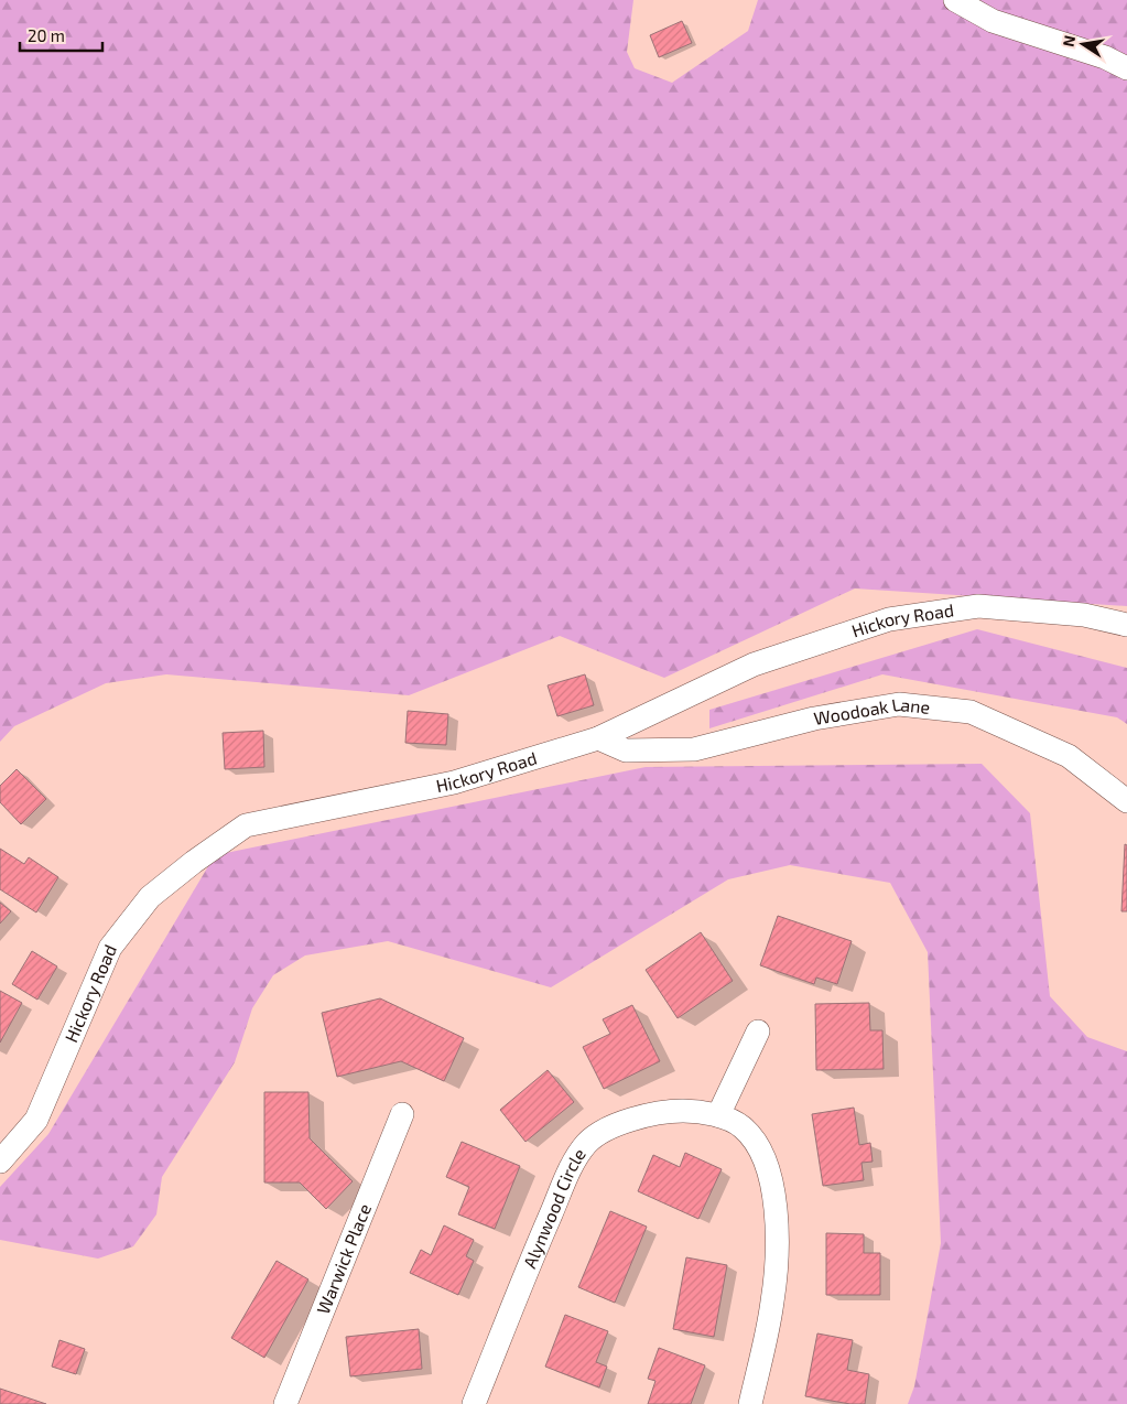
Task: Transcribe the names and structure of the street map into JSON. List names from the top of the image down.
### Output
{
  "streets": {
    "street": [
      "Hickory Road",
      "Woodoak Lane",
      "Alynwood Circle",
      "Warwick Place"
    ]
  },
  "crossings": [
    ["Hickory Road", "Woodoak Lane"]
  ],
  "scale_bar": "20 m",
  "north": "left"
}
